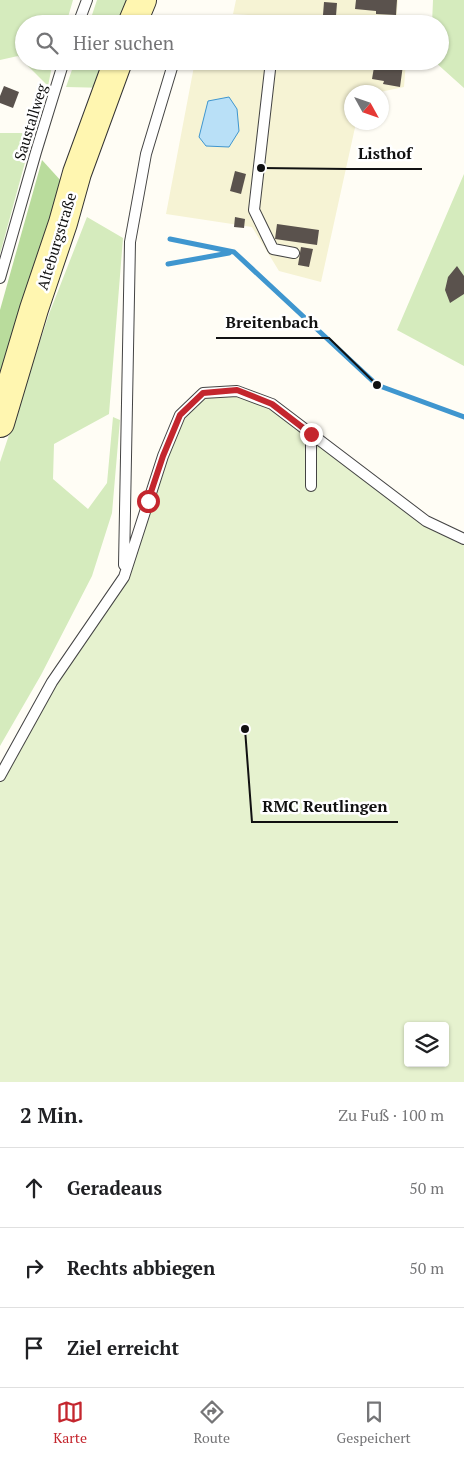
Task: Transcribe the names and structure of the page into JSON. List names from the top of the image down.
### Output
{
  "streets": {
    "main road": ["Alteburgstraße"],
    "lane": ["Saustallweg"]
  },
  "places": ["Listhof", "Breitenbach", "RMC Reutlingen"],
  "north": "bottom right",
  "page": {
    "search": "Hier suchen",
    "heading": ["2 Min.", "Zu Fuß · 100 m"],
    "list": [
      ["Geradeaus", "50 m"],
      ["Rechts abbiegen", "50 m"],
      "Ziel erreicht"
    ],
    "nav": ["Karte", "Route", "Gespeichert"]
  }
}
